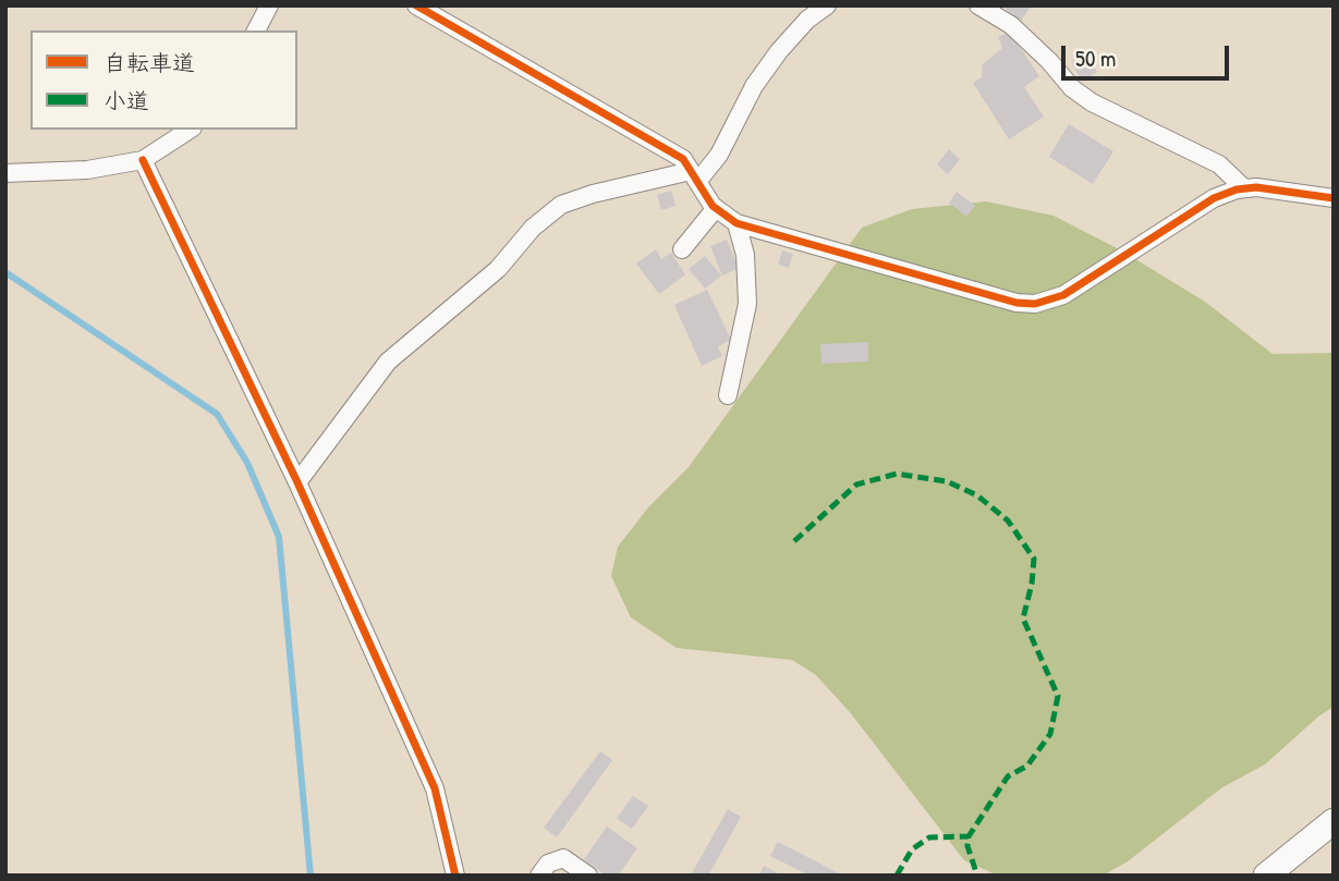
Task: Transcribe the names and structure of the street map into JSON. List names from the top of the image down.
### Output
{
  "legend": ["自転車道", "小道"],
  "scale_bar": "50 m"
}
